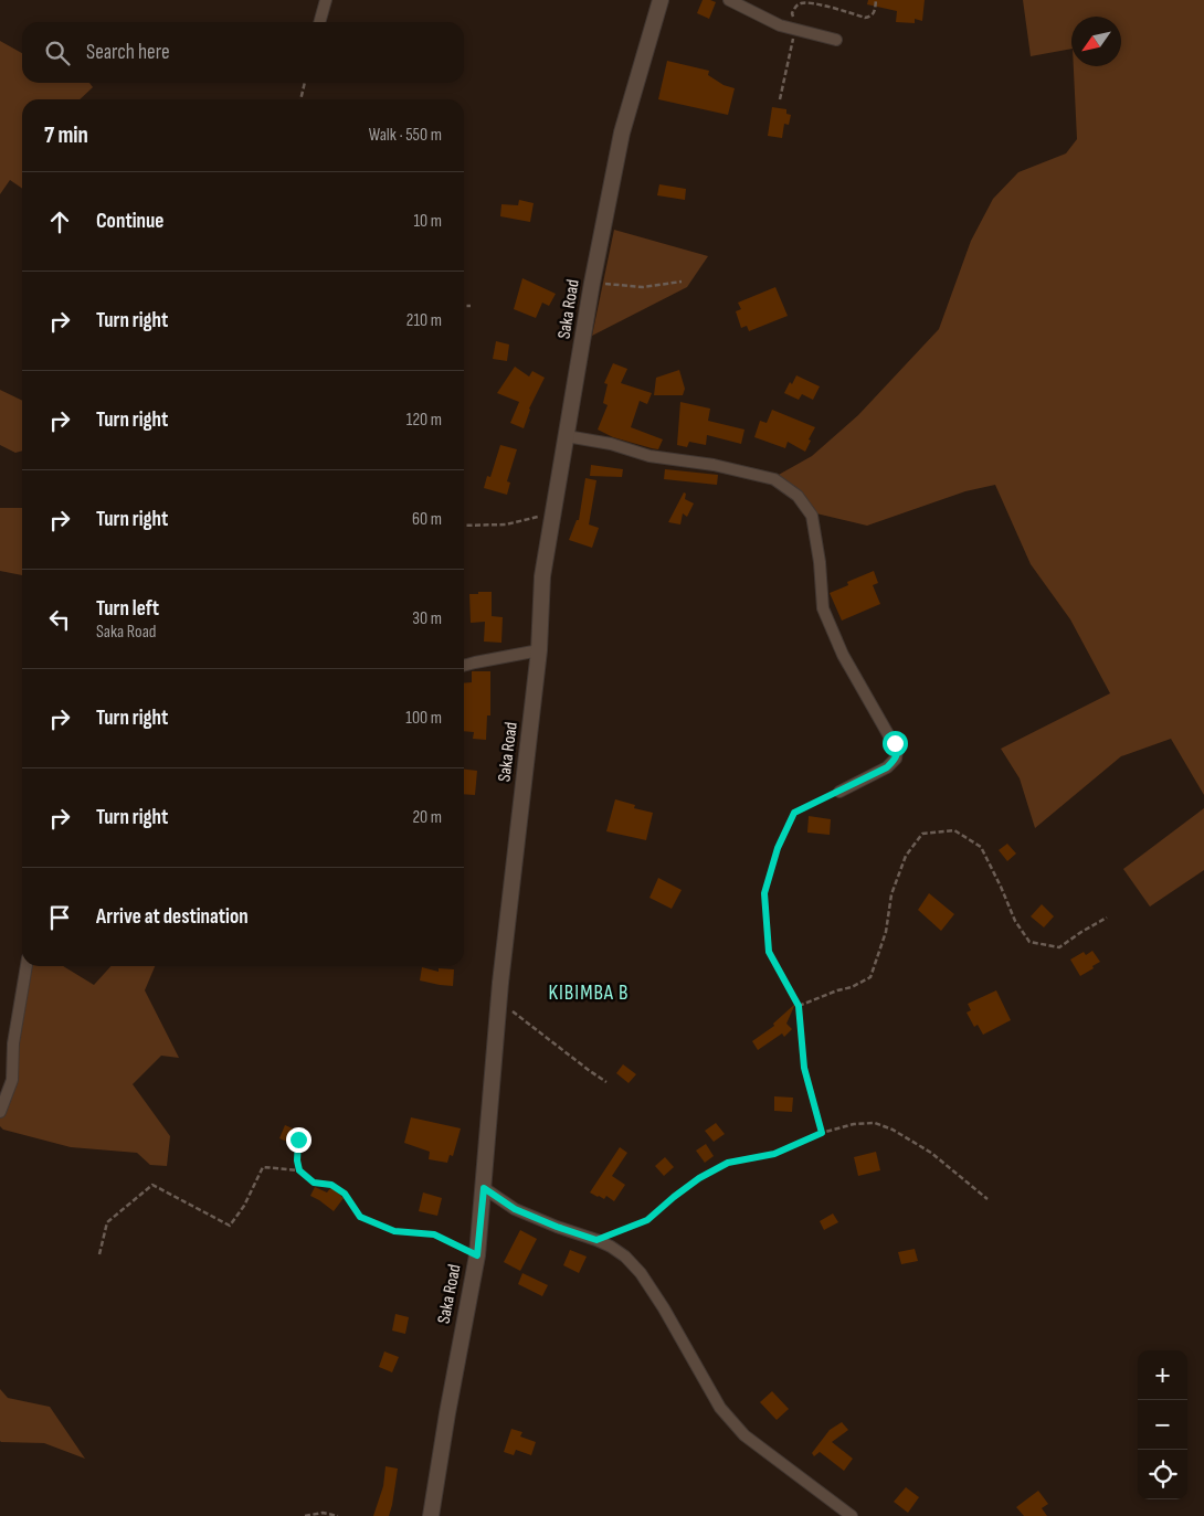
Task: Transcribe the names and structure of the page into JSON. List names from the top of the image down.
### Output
{
  "streets": {
    "main road": ["Saka Road"]
  },
  "districts": ["KIBIMBA B"],
  "north": "bottom left",
  "page": {
    "search": "Search here",
    "heading": ["7 min", "Walk · 550 m"],
    "list": [
      ["Continue", "10 m"],
      ["Turn right", "210 m"],
      ["Turn right", "120 m"],
      ["Turn right", "60 m"],
      ["Turn left", "Saka Road", "30 m"],
      ["Turn right", "100 m"],
      ["Turn right", "20 m"],
      "Arrive at destination"
    ],
    "map_buttons": ["+", "−"]
  }
}
